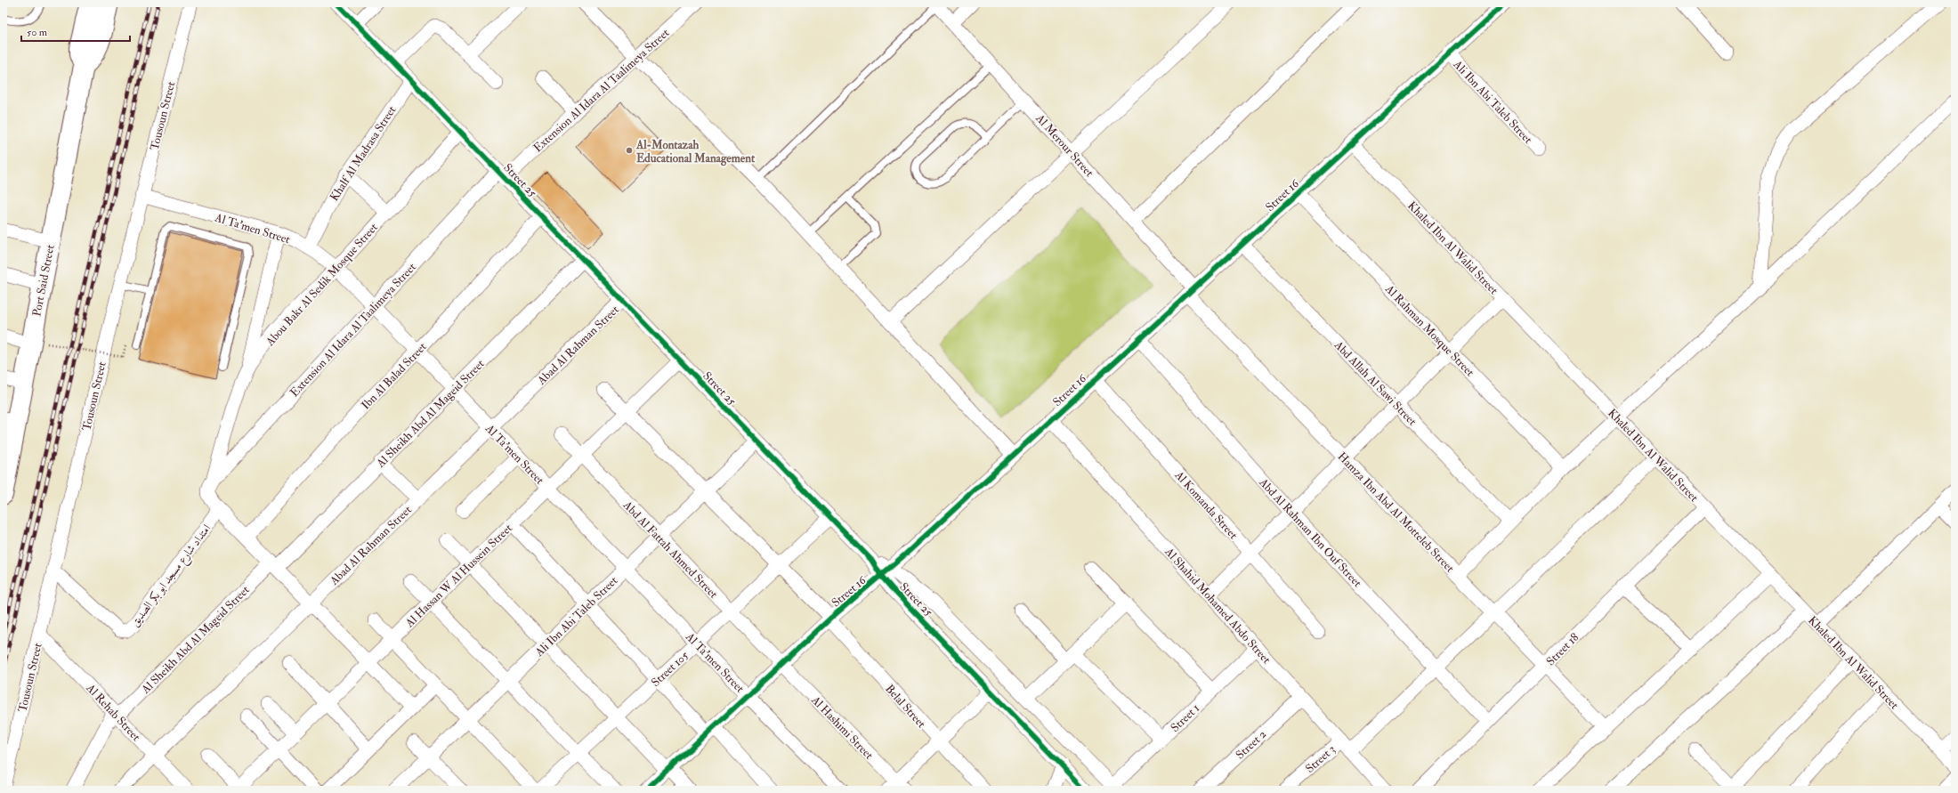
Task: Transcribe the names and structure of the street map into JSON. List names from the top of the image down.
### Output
{
  "streets": {
    "main road": ["Port Said Street"],
    "street": [
      "Extension Al Idara Al Taalimeya Street",
      "Ali Ibn Abi Taleb Street",
      "Tousoun Street",
      "Al Merour Street",
      "Khalf Al Madrasa Street",
      "Street 25",
      "Street 16",
      "Al Ta'men Street",
      "Khaled Ibn Al Walid Street",
      "Abou Bakr Al Sedik Mosque Street",
      "Al Rahman Mosque Street",
      "Abad Al Rahman Street",
      "Ibn Al Balad Street",
      "Abd Allah Al Sawi Street",
      "Al Sheikh Abd Al Mageid Street",
      "Al Komanda Street",
      "Hamza Ibn Abd Al Motteleb Street",
      "Abd Al Rahman Ibn Ouf Street",
      "Abd Al Fattah Ahmed Street",
      "امتداد شارع مسجد ابو بكر الصديق",
      "Al Hassan W Al Hussein Street",
      "Al Shahid Mohamed Abdo Street",
      "Street 18",
      "Street 105",
      "Belal Street",
      "Al Rehab Street",
      "Street 1",
      "Al Hashimi Street",
      "Street 2",
      "Street 3"
    ]
  },
  "crossings": [
    ["Extension Al Idara Al Taalimeya Street", "Street 25"],
    ["Extension Al Idara Al Taalimeya Street", "Al Ta'men Street"],
    ["Extension Al Idara Al Taalimeya Street", "Abou Bakr Al Sedik Mosque Street"],
    ["Ali Ibn Abi Taleb Street", "Street 25"],
    ["Ali Ibn Abi Taleb Street", "Street 16"],
    ["Ali Ibn Abi Taleb Street", "Al Ta'men Street"],
    ["Ali Ibn Abi Taleb Street", "Abd Al Fattah Ahmed Street"],
    ["Ali Ibn Abi Taleb Street", "Belal Street"],
    ["Tousoun Street", "Al Ta'men Street"],
    ["Tousoun Street", "امتداد شارع مسجد ابو بكر الصديق"],
    ["Tousoun Street", "Al Rehab Street"],
    ["Al Merour Street", "Street 16"],
    ["Al Merour Street", "Hamza Ibn Abd Al Motteleb Street"],
    ["Khalf Al Madrasa Street", "Street 25"],
    ["Khalf Al Madrasa Street", "Al Ta'men Street"],
    ["Street 25", "Street 16"],
    ["Street 25", "Abou Bakr Al Sedik Mosque Street"],
    ["Street 25", "Abad Al Rahman Street"],
    ["Street 25", "Ibn Al Balad Street"],
    ["Street 25", "Al Sheikh Abd Al Mageid Street"],
    ["Street 25", "Al Hassan W Al Hussein Street"],
    ["Street 25", "Street 105"],
    ["Street 25", "Street 1"],
    ["Street 16", "Al Ta'men Street"],
    ["Street 16", "Khaled Ibn Al Walid Street"],
    ["Street 16", "Al Rahman Mosque Street"],
    ["Street 16", "Abd Allah Al Sawi Street"],
    ["Street 16", "Al Komanda Street"],
    ["Street 16", "Hamza Ibn Abd Al Motteleb Street"],
    ["Street 16", "Abd Al Rahman Ibn Ouf Street"],
    ["Street 16", "Abd Al Fattah Ahmed Street"],
    ["Street 16", "Al Shahid Mohamed Abdo Street"],
    ["Street 16", "Belal Street"],
    ["Street 16", "Al Hashimi Street"],
    ["Al Ta'men Street", "Abou Bakr Al Sedik Mosque Street"],
    ["Al Ta'men Street", "Abad Al Rahman Street"],
    ["Al Ta'men Street", "Ibn Al Balad Street"],
    ["Al Ta'men Street", "Al Sheikh Abd Al Mageid Street"],
    ["Al Ta'men Street", "Al Hassan W Al Hussein Street"],
    ["Al Ta'men Street", "Street 105"],
    ["Khaled Ibn Al Walid Street", "Street 18"],
    ["Abad Al Rahman Street", "Al Rehab Street"],
    ["Al Sheikh Abd Al Mageid Street", "Al Rehab Street"],
    ["Hamza Ibn Abd Al Motteleb Street", "Street 18"],
    ["Abd Al Rahman Ibn Ouf Street", "Street 18"],
    ["Abd Al Fattah Ahmed Street", "Al Hassan W Al Hussein Street"],
    ["Abd Al Fattah Ahmed Street", "Street 105"],
    ["Abd Al Fattah Ahmed Street", "Al Hashimi Street"],
    ["Al Hassan W Al Hussein Street", "Belal Street"],
    ["Al Shahid Mohamed Abdo Street", "Street 1"],
    ["Al Shahid Mohamed Abdo Street", "Street 2"],
    ["Al Shahid Mohamed Abdo Street", "Street 3"],
    ["Street 105", "Belal Street"]
  ],
  "places": ["Al-Montazah Educational Management"],
  "scale_bar": "50 m"
}
